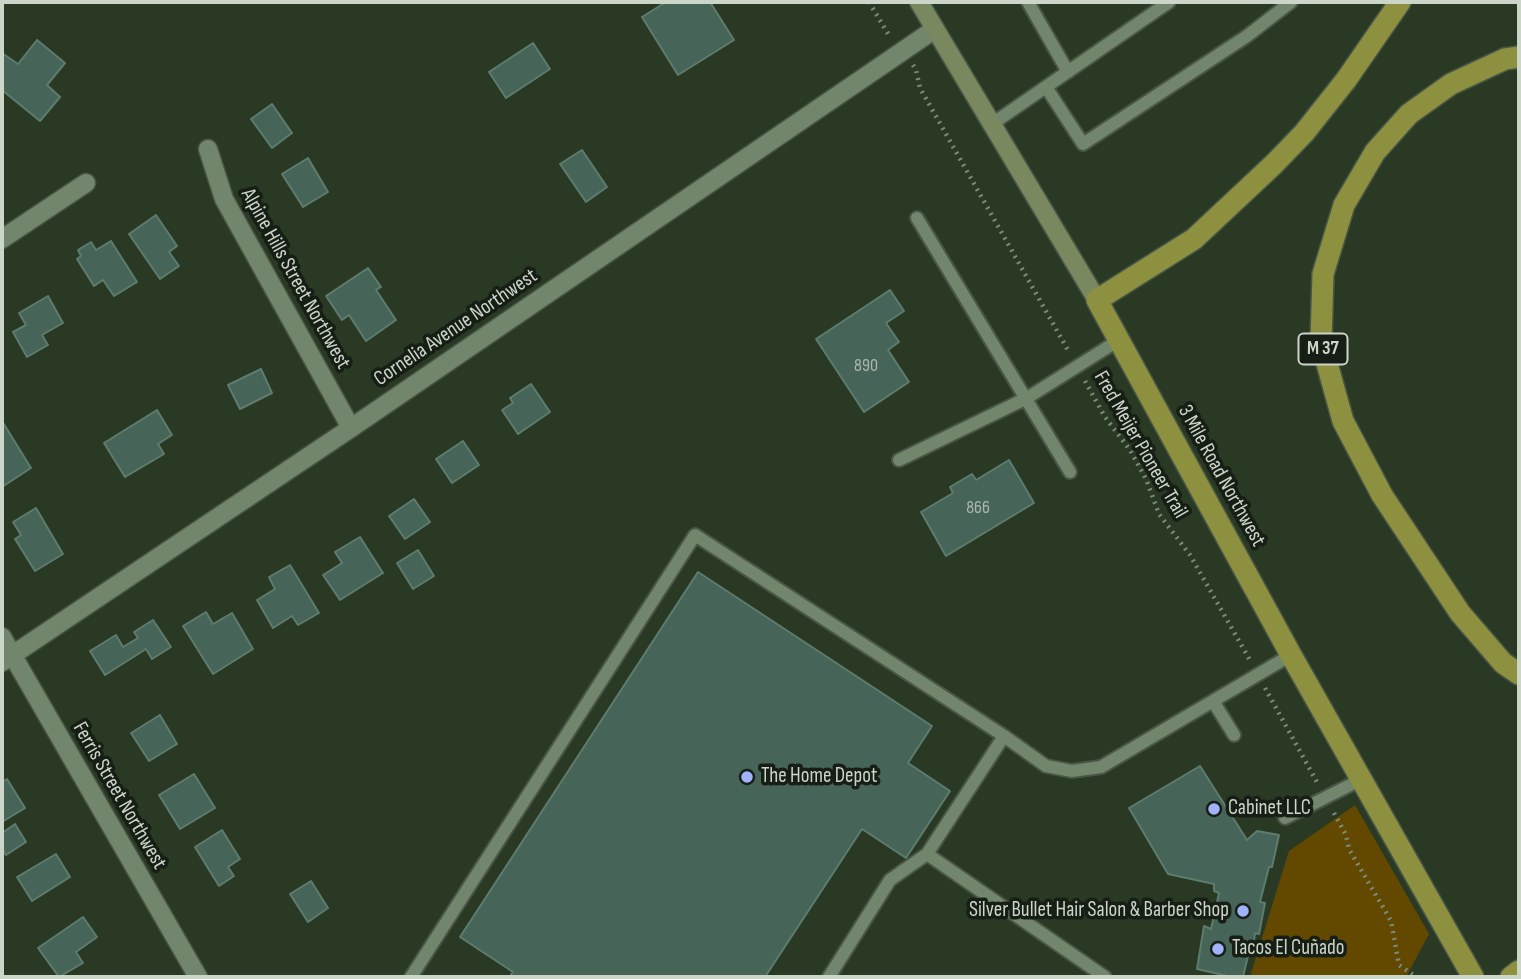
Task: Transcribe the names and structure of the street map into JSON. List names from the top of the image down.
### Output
{
  "streets": {
    "highway": ["M 37", "3 Mile Road Northwest"],
    "street": ["Alpine Hills Street Northwest", "Cornelia Avenue Northwest", "Ferris Street Northwest"],
    "path": ["Fred Meijer Pioneer Trail"]
  },
  "crossings": [
    ["Alpine Hills Street Northwest", "Cornelia Avenue Northwest"],
    ["Cornelia Avenue Northwest", "Fred Meijer Pioneer Trail"],
    ["Cornelia Avenue Northwest", "3 Mile Road Northwest"],
    ["Cornelia Avenue Northwest", "Ferris Street Northwest"]
  ],
  "places": [
    "The Home Depot",
    "Cabinet LLC",
    "Silver Bullet Hair Salon & Barber Shop",
    "Tacos El Cuñado"
  ],
  "house_numbers": ["890", "866"]
}
